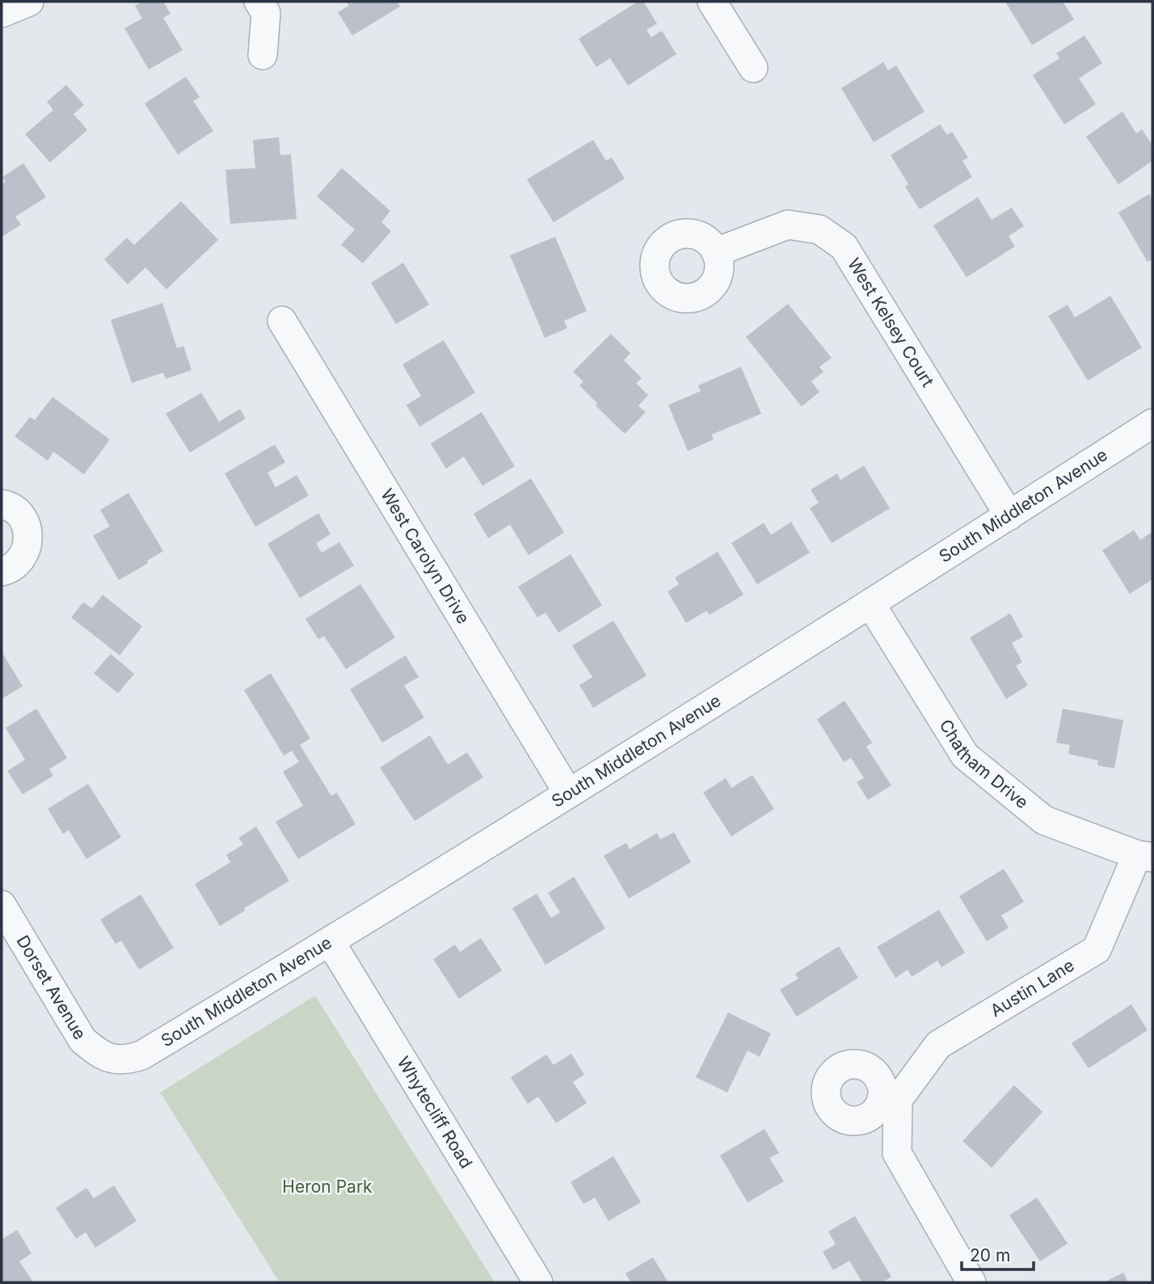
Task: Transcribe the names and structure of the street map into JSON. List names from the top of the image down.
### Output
{
  "streets": {
    "street": [
      "West Kelsey Court",
      "South Middleton Avenue",
      "West Carolyn Drive",
      "Chatham Drive",
      "Dorset Avenue",
      "Austin Lane",
      "Whytecliff Road"
    ]
  },
  "crossings": [
    ["West Kelsey Court", "South Middleton Avenue"],
    ["South Middleton Avenue", "West Carolyn Drive"],
    ["South Middleton Avenue", "Chatham Drive"],
    ["South Middleton Avenue", "Dorset Avenue"],
    ["South Middleton Avenue", "Whytecliff Road"],
    ["Chatham Drive", "Austin Lane"]
  ],
  "parks": ["Heron Park"],
  "scale_bar": "20 m"
}
